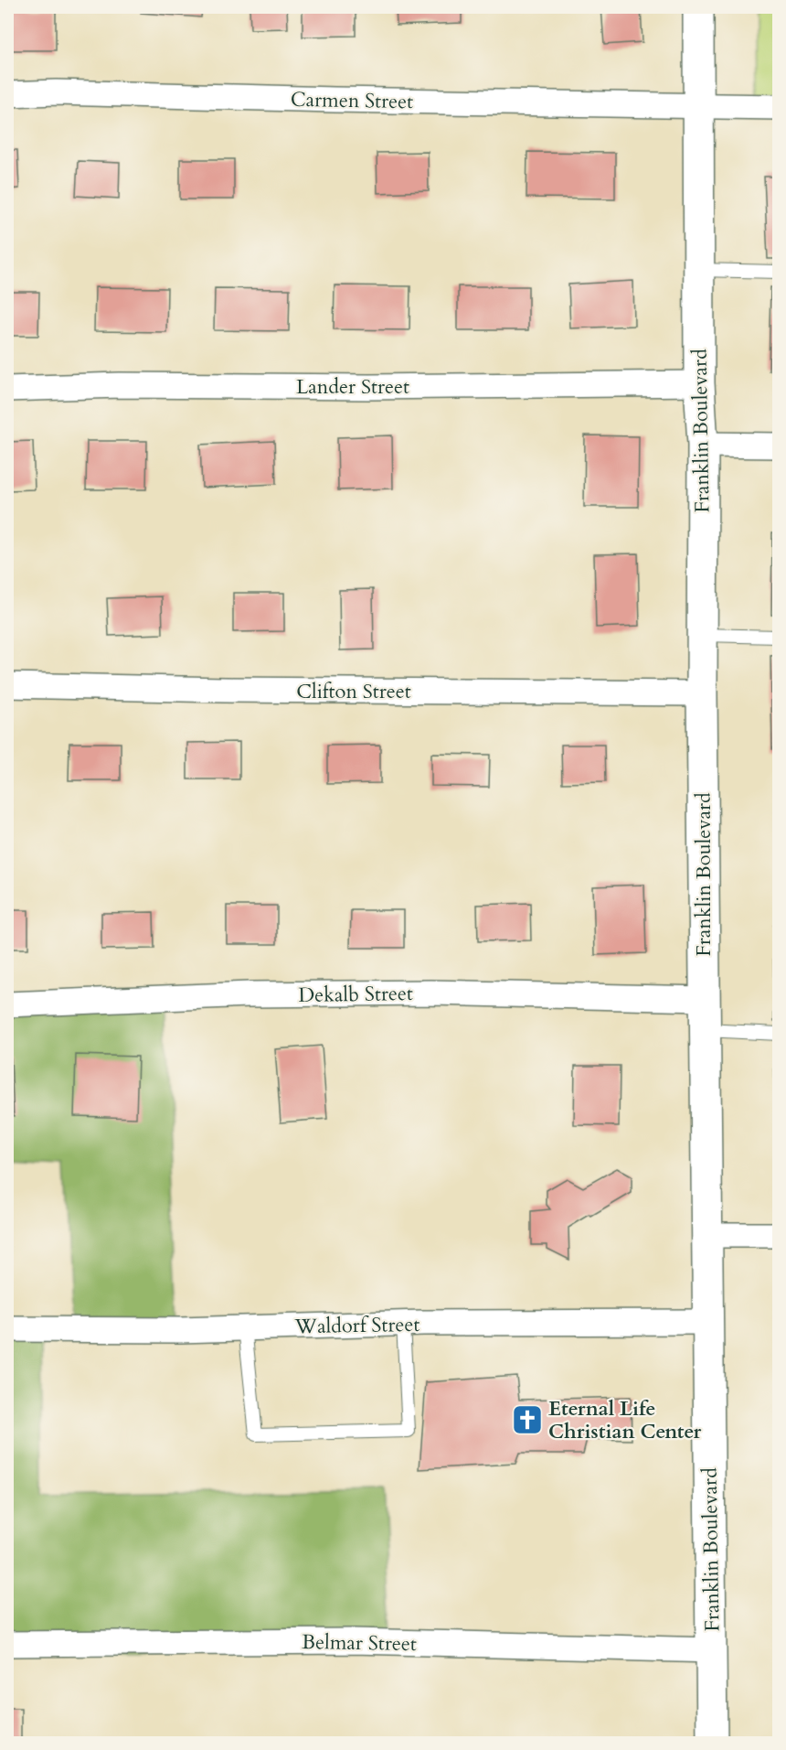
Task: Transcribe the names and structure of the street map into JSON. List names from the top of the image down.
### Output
{
  "streets": {
    "street": [
      "Carmen Street",
      "Lander Street",
      "Franklin Boulevard",
      "Clifton Street",
      "Dekalb Street",
      "Waldorf Street",
      "Belmar Street"
    ]
  },
  "crossings": [
    ["Carmen Street", "Franklin Boulevard"],
    ["Lander Street", "Franklin Boulevard"],
    ["Franklin Boulevard", "Clifton Street"],
    ["Franklin Boulevard", "Dekalb Street"],
    ["Franklin Boulevard", "Waldorf Street"],
    ["Franklin Boulevard", "Belmar Street"]
  ],
  "places": {
    "church": ["Eternal Life Christian Center"]
  }
}
